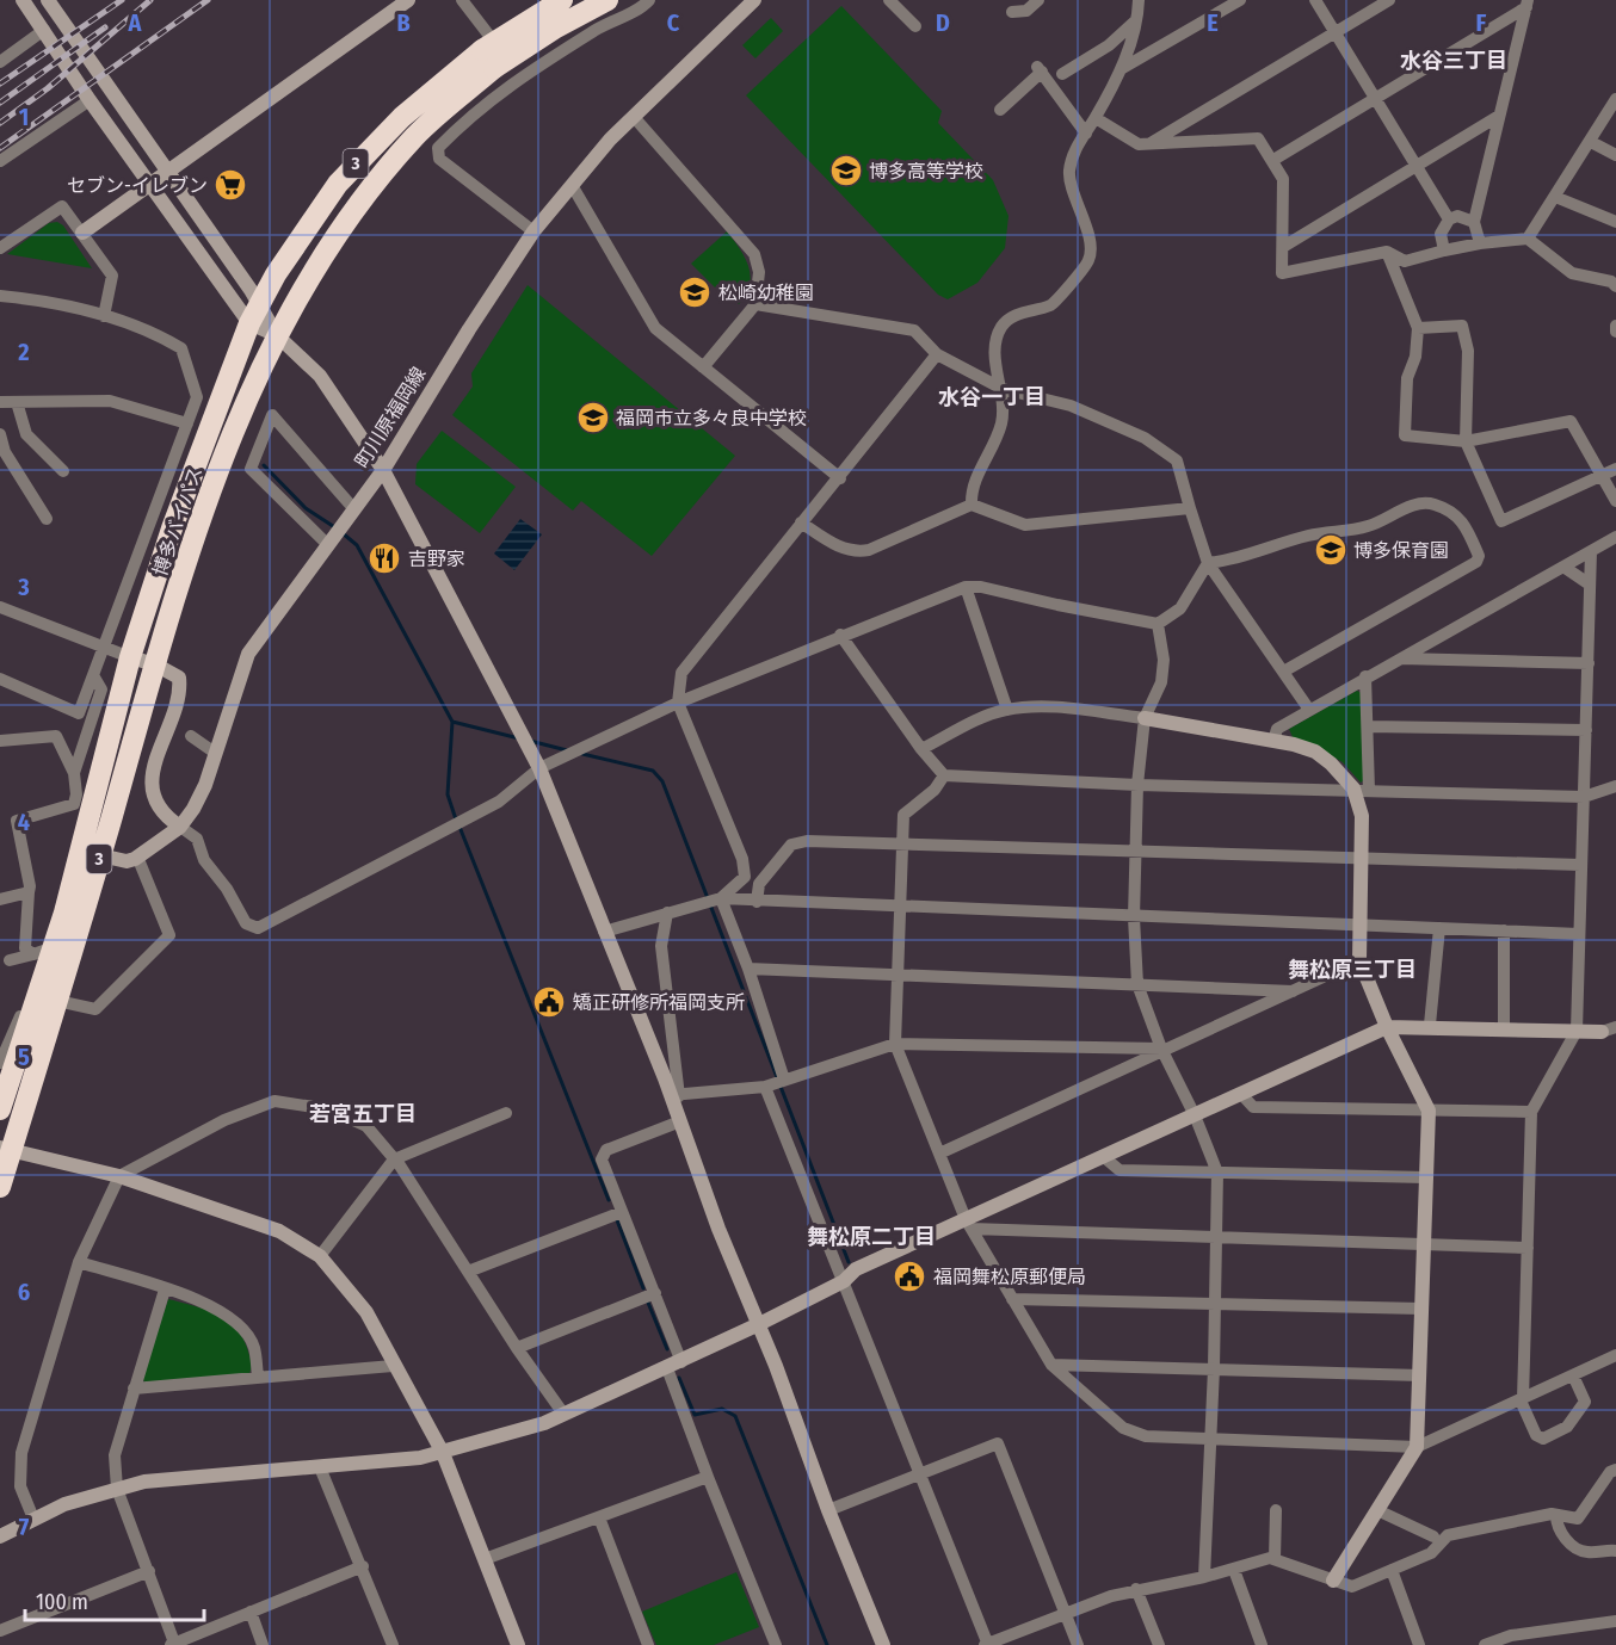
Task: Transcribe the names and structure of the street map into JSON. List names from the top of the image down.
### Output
{
  "streets": {
    "highway": ["3", "博多バイパス"],
    "street": ["町川原福岡線"]
  },
  "districts": [
    "水谷三丁目",
    "水谷一丁目",
    "舞松原三丁目",
    "若宮五丁目",
    "舞松原二丁目"
  ],
  "places": {
    "school or university": [
      "博多高等学校",
      "松崎幼稚園",
      "福岡市立多々良中学校",
      "博多保育園"
    ],
    "supermarket": ["セブン-イレブン"],
    "restaurant": ["吉野家"],
    "public building": ["矯正研修所福岡支所", "福岡舞松原郵便局"]
  },
  "scale_bar": "100 m",
  "grid": {
    "columns": [
      "A",
      "B",
      "C",
      "D",
      "E",
      "F"
    ],
    "rows": [
      "1",
      "2",
      "3",
      "4",
      "5",
      "6",
      "7"
    ]
  }
}
